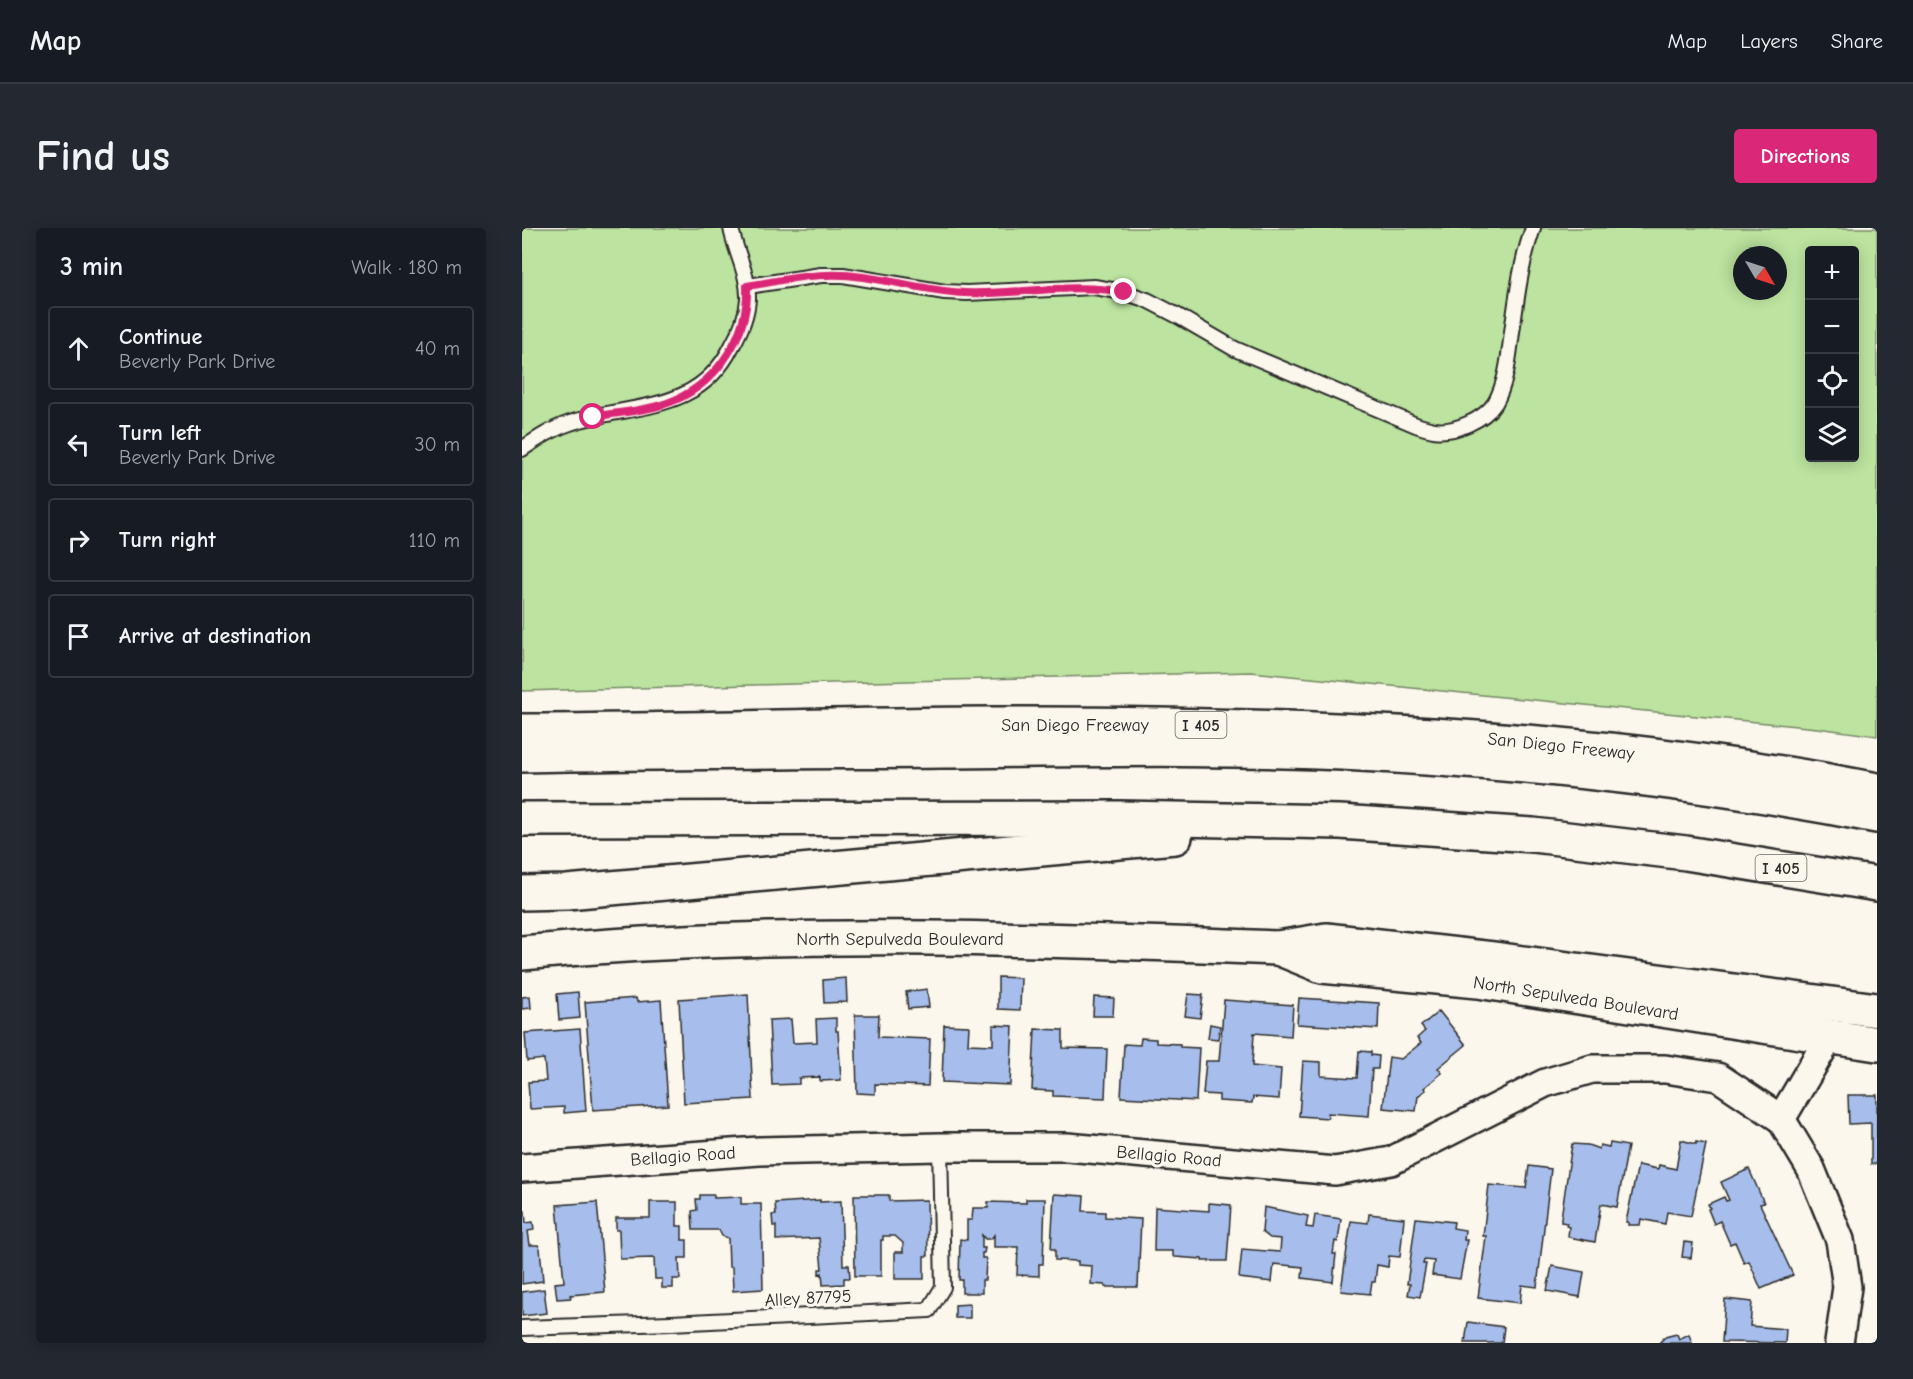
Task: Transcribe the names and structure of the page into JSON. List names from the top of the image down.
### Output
{
  "streets": {
    "main road": ["San Diego Freeway", "I 405", "North Sepulveda Boulevard"],
    "street": ["Bellagio Road"],
    "lane": ["Alley 87795"]
  },
  "crossings": [
    ["Bellagio Road", "Alley 87795"]
  ],
  "north": "bottom right",
  "page": {
    "header": "Map",
    "nav": ["Map", "Layers", "Share"],
    "buttons": "Directions",
    "title": "Find us",
    "heading": ["3 min", "Walk · 180 m"],
    "map_buttons": ["+", "−"],
    "list": [
      ["Continue", "Beverly Park Drive", "40 m"],
      ["Turn left", "Beverly Park Drive", "30 m"],
      ["Turn right", "110 m"],
      "Arrive at destination"
    ]
  }
}
